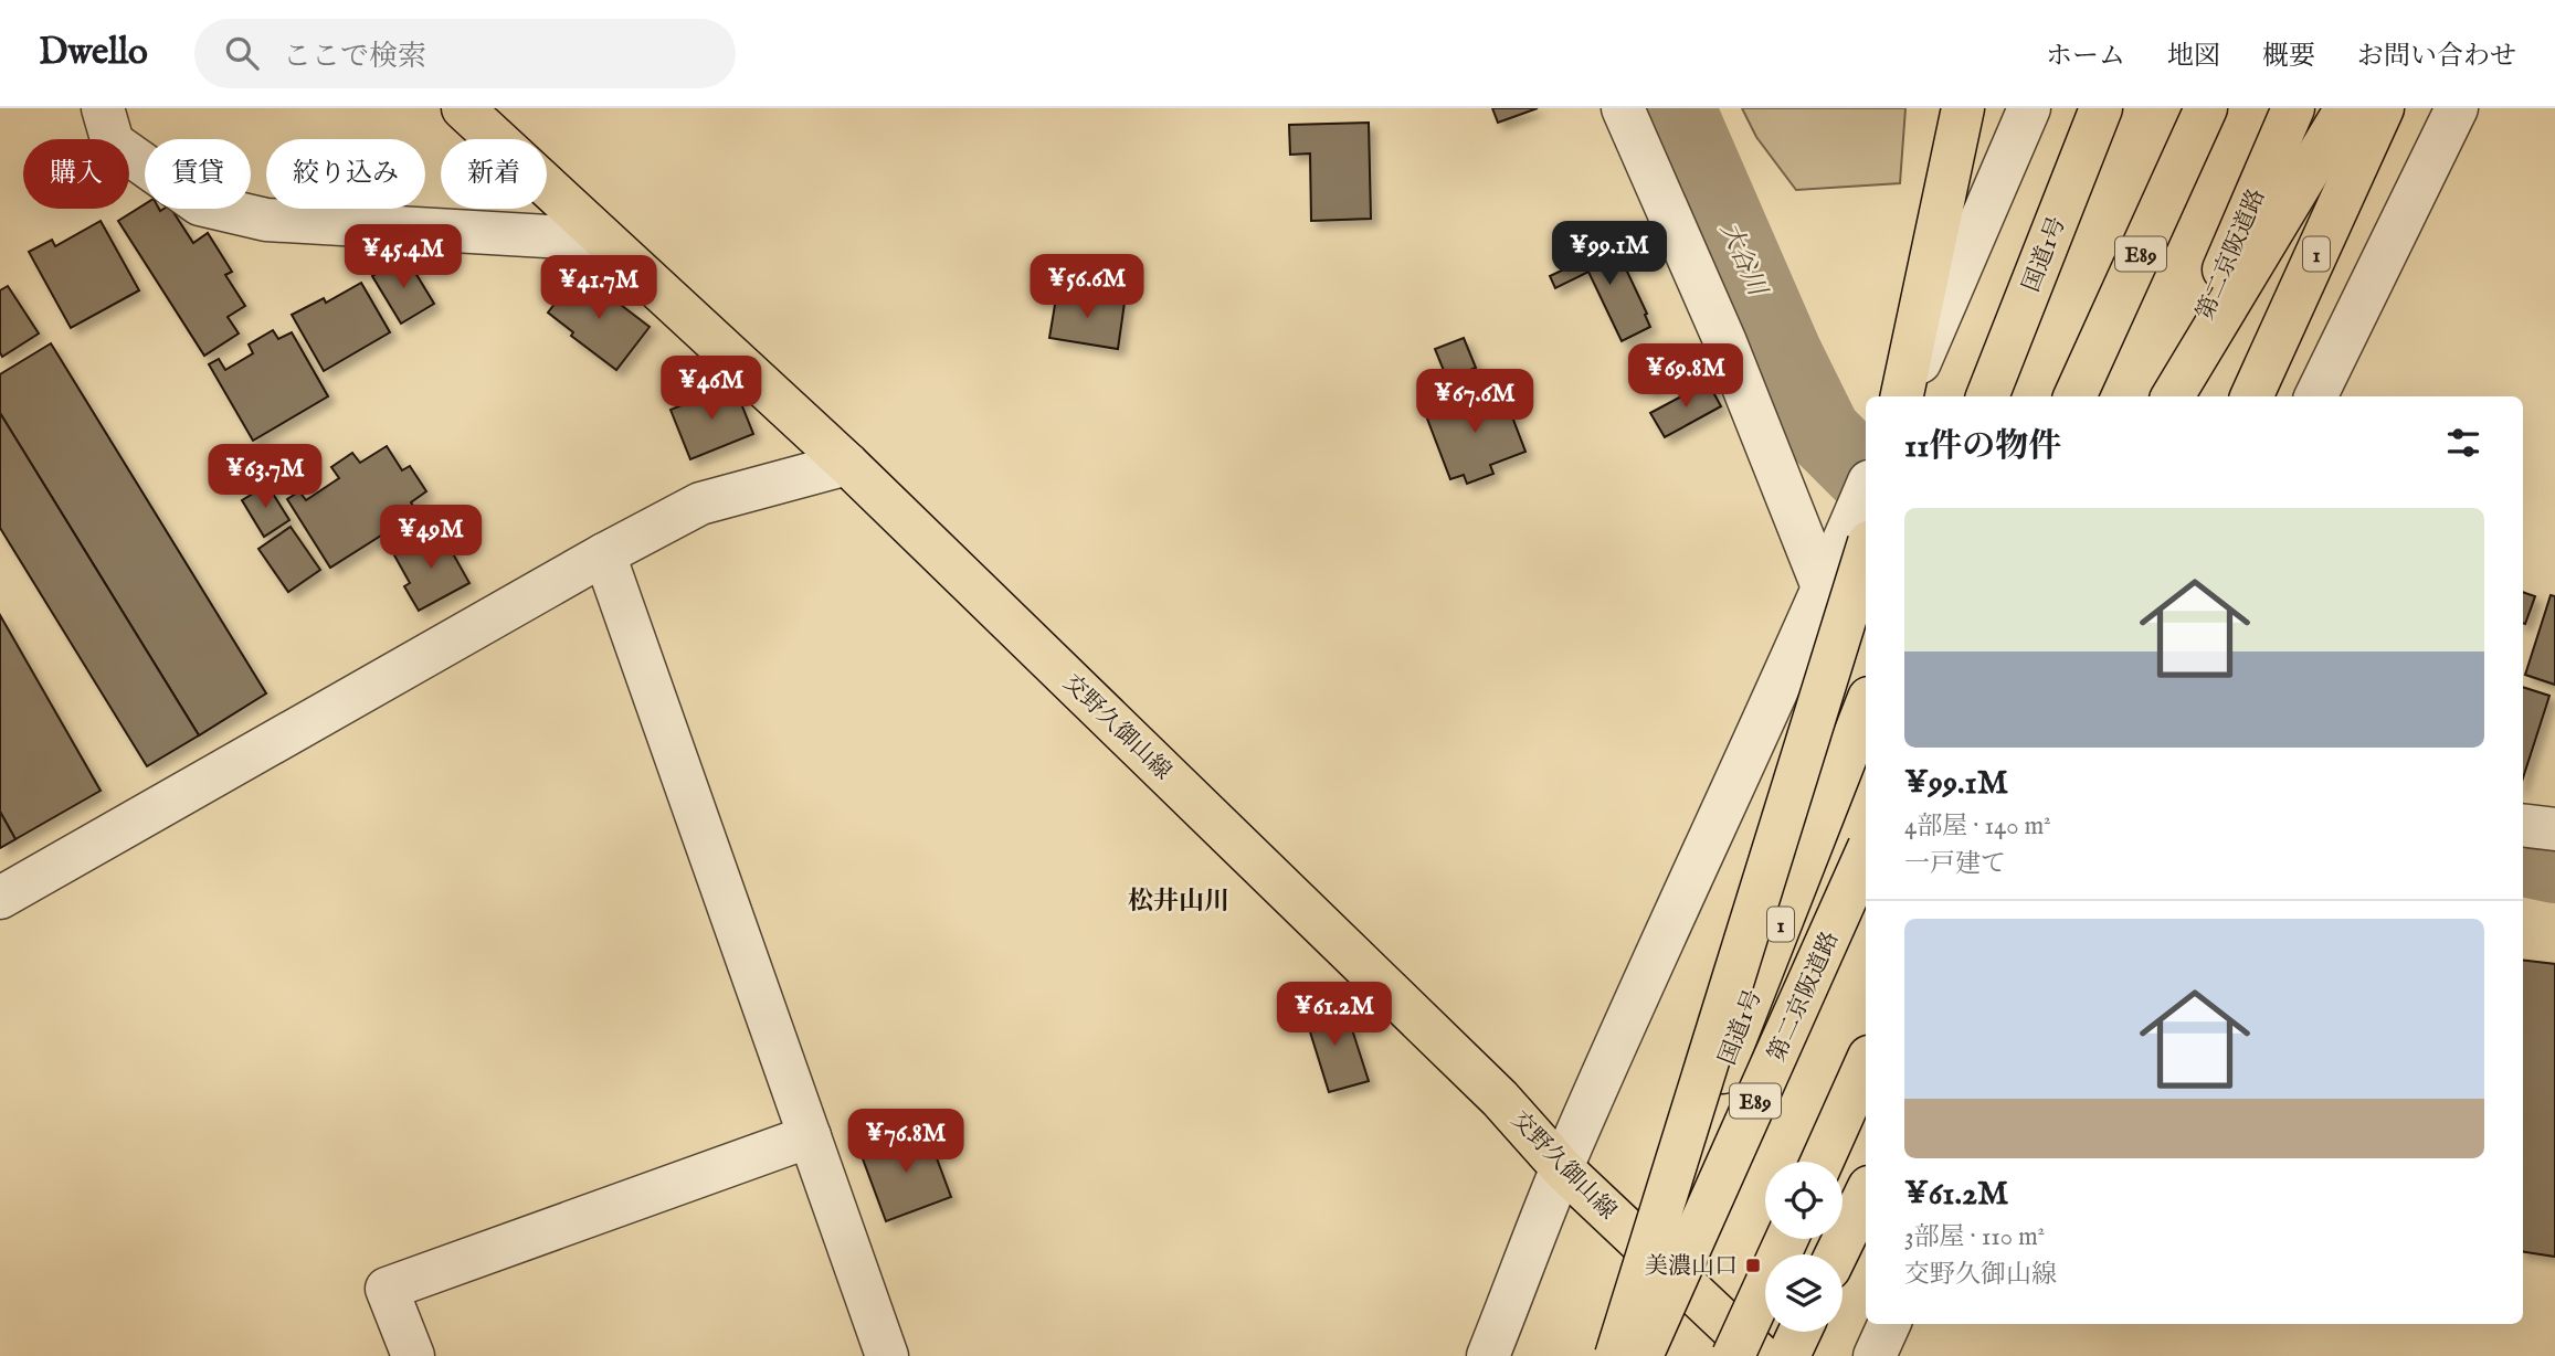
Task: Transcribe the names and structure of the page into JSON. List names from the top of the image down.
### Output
{
  "streets": {
    "main road": [
      "国道1号",
      "E89",
      "第二京阪道路",
      "1",
      "交野久御山線"
    ]
  },
  "districts": ["松井山川"],
  "water": ["大谷川"],
  "places": {
    "transit": ["美濃山口"]
  },
  "page": {
    "header": "Dwello",
    "search": "ここで検索",
    "nav": [
      "ホーム",
      "地図",
      "概要",
      "お問い合わせ"
    ],
    "chip": [
      "購入",
      "賃貸",
      "絞り込み",
      "新着"
    ],
    "price": [
      "¥99.1M",
      "¥45.4M",
      "¥56.6M",
      "¥41.7M",
      "¥69.8M",
      "¥46M",
      "¥67.6M",
      "¥63.7M",
      "¥49M",
      "¥61.2M",
      "¥76.8M"
    ],
    "heading": "11件の物件",
    "list": [
      {
        "name": "¥99.1M",
        "note": "4部屋 · 140 m² · 一戸建て"
      },
      {
        "name": "¥61.2M",
        "note": "3部屋 · 110 m² · 交野久御山線"
      }
    ]
  }
}
